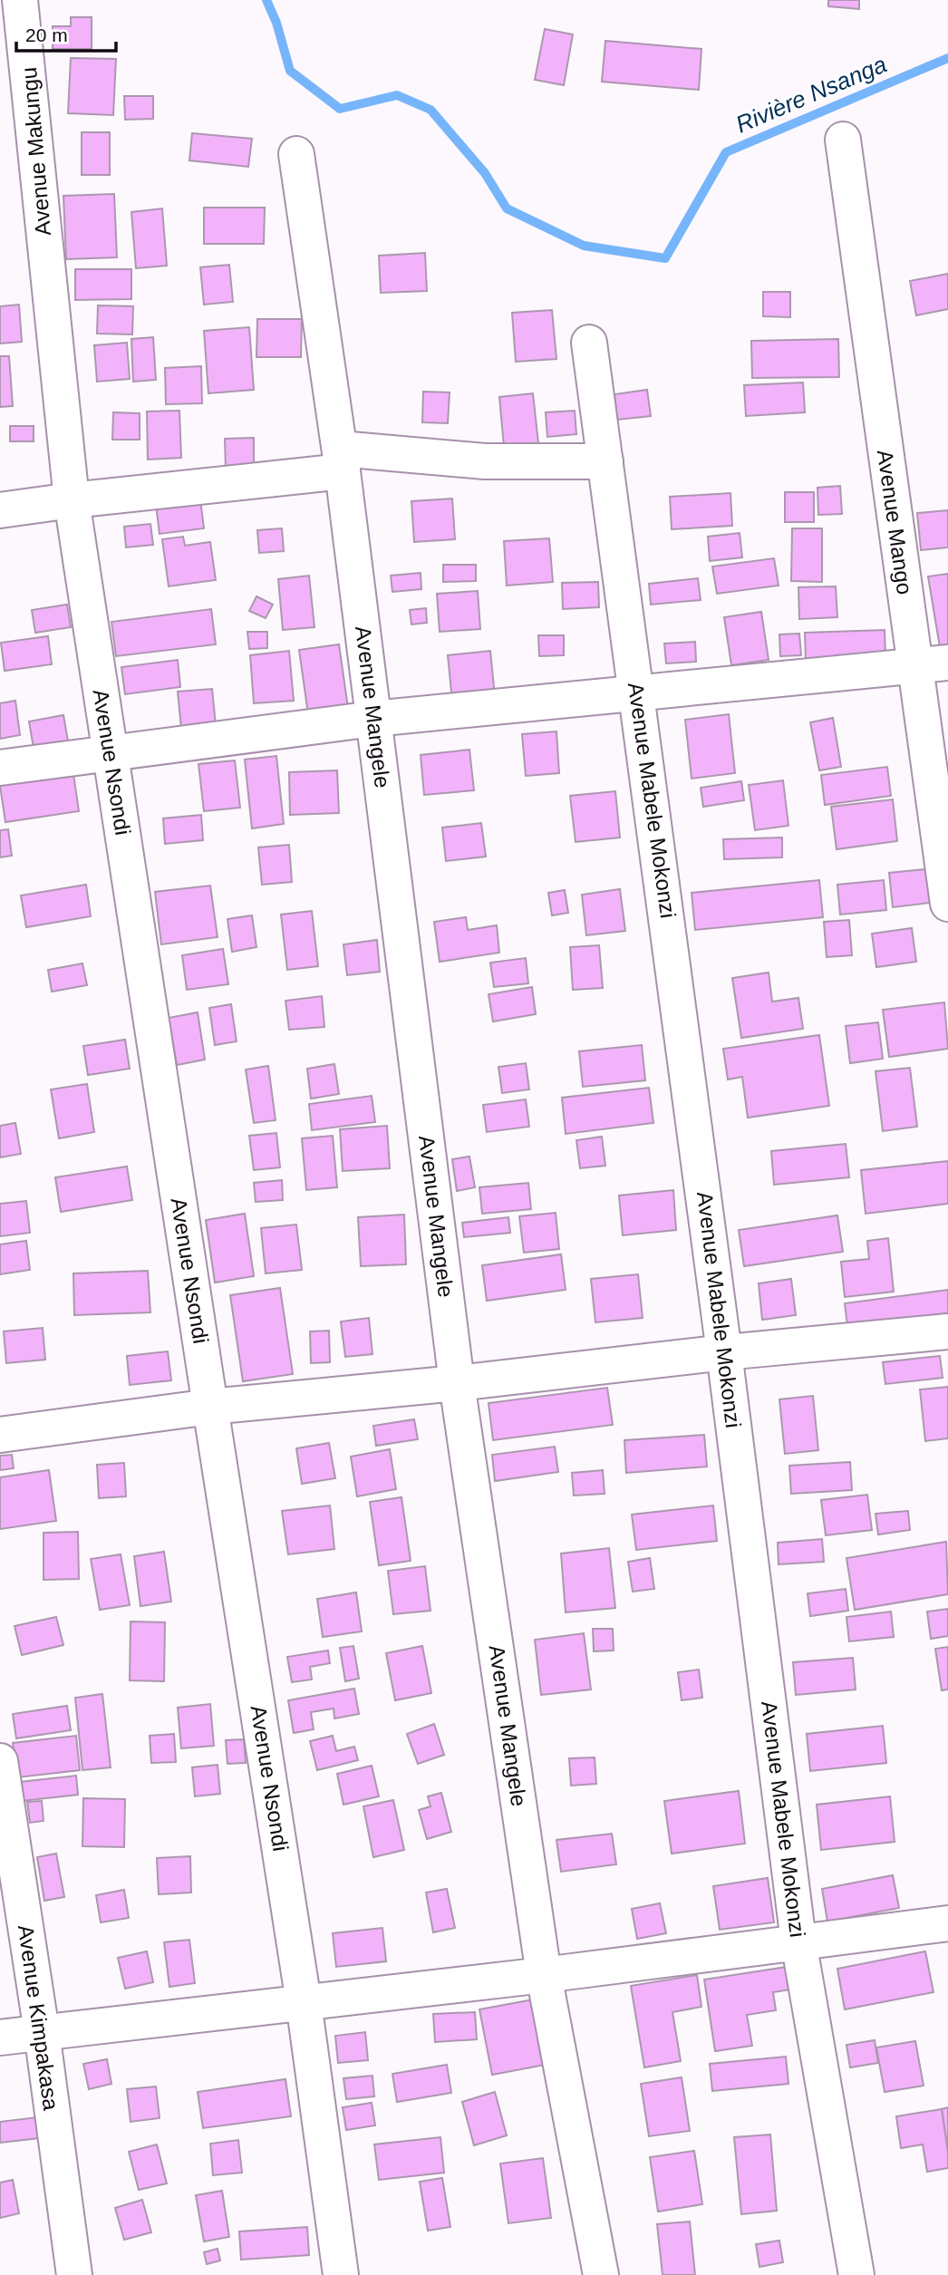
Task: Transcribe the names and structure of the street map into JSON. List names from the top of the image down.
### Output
{
  "streets": {
    "street": [
      "Avenue Makungu",
      "Avenue Mango",
      "Avenue Mangele",
      "Avenue Nsondi",
      "Avenue Mabele Mokonzi",
      "Avenue Kimpakasa"
    ]
  },
  "crossings": [
    ["Avenue Makungu", "Avenue Nsondi"]
  ],
  "water": ["Rivière Nsanga"],
  "scale_bar": "20 m"
}
